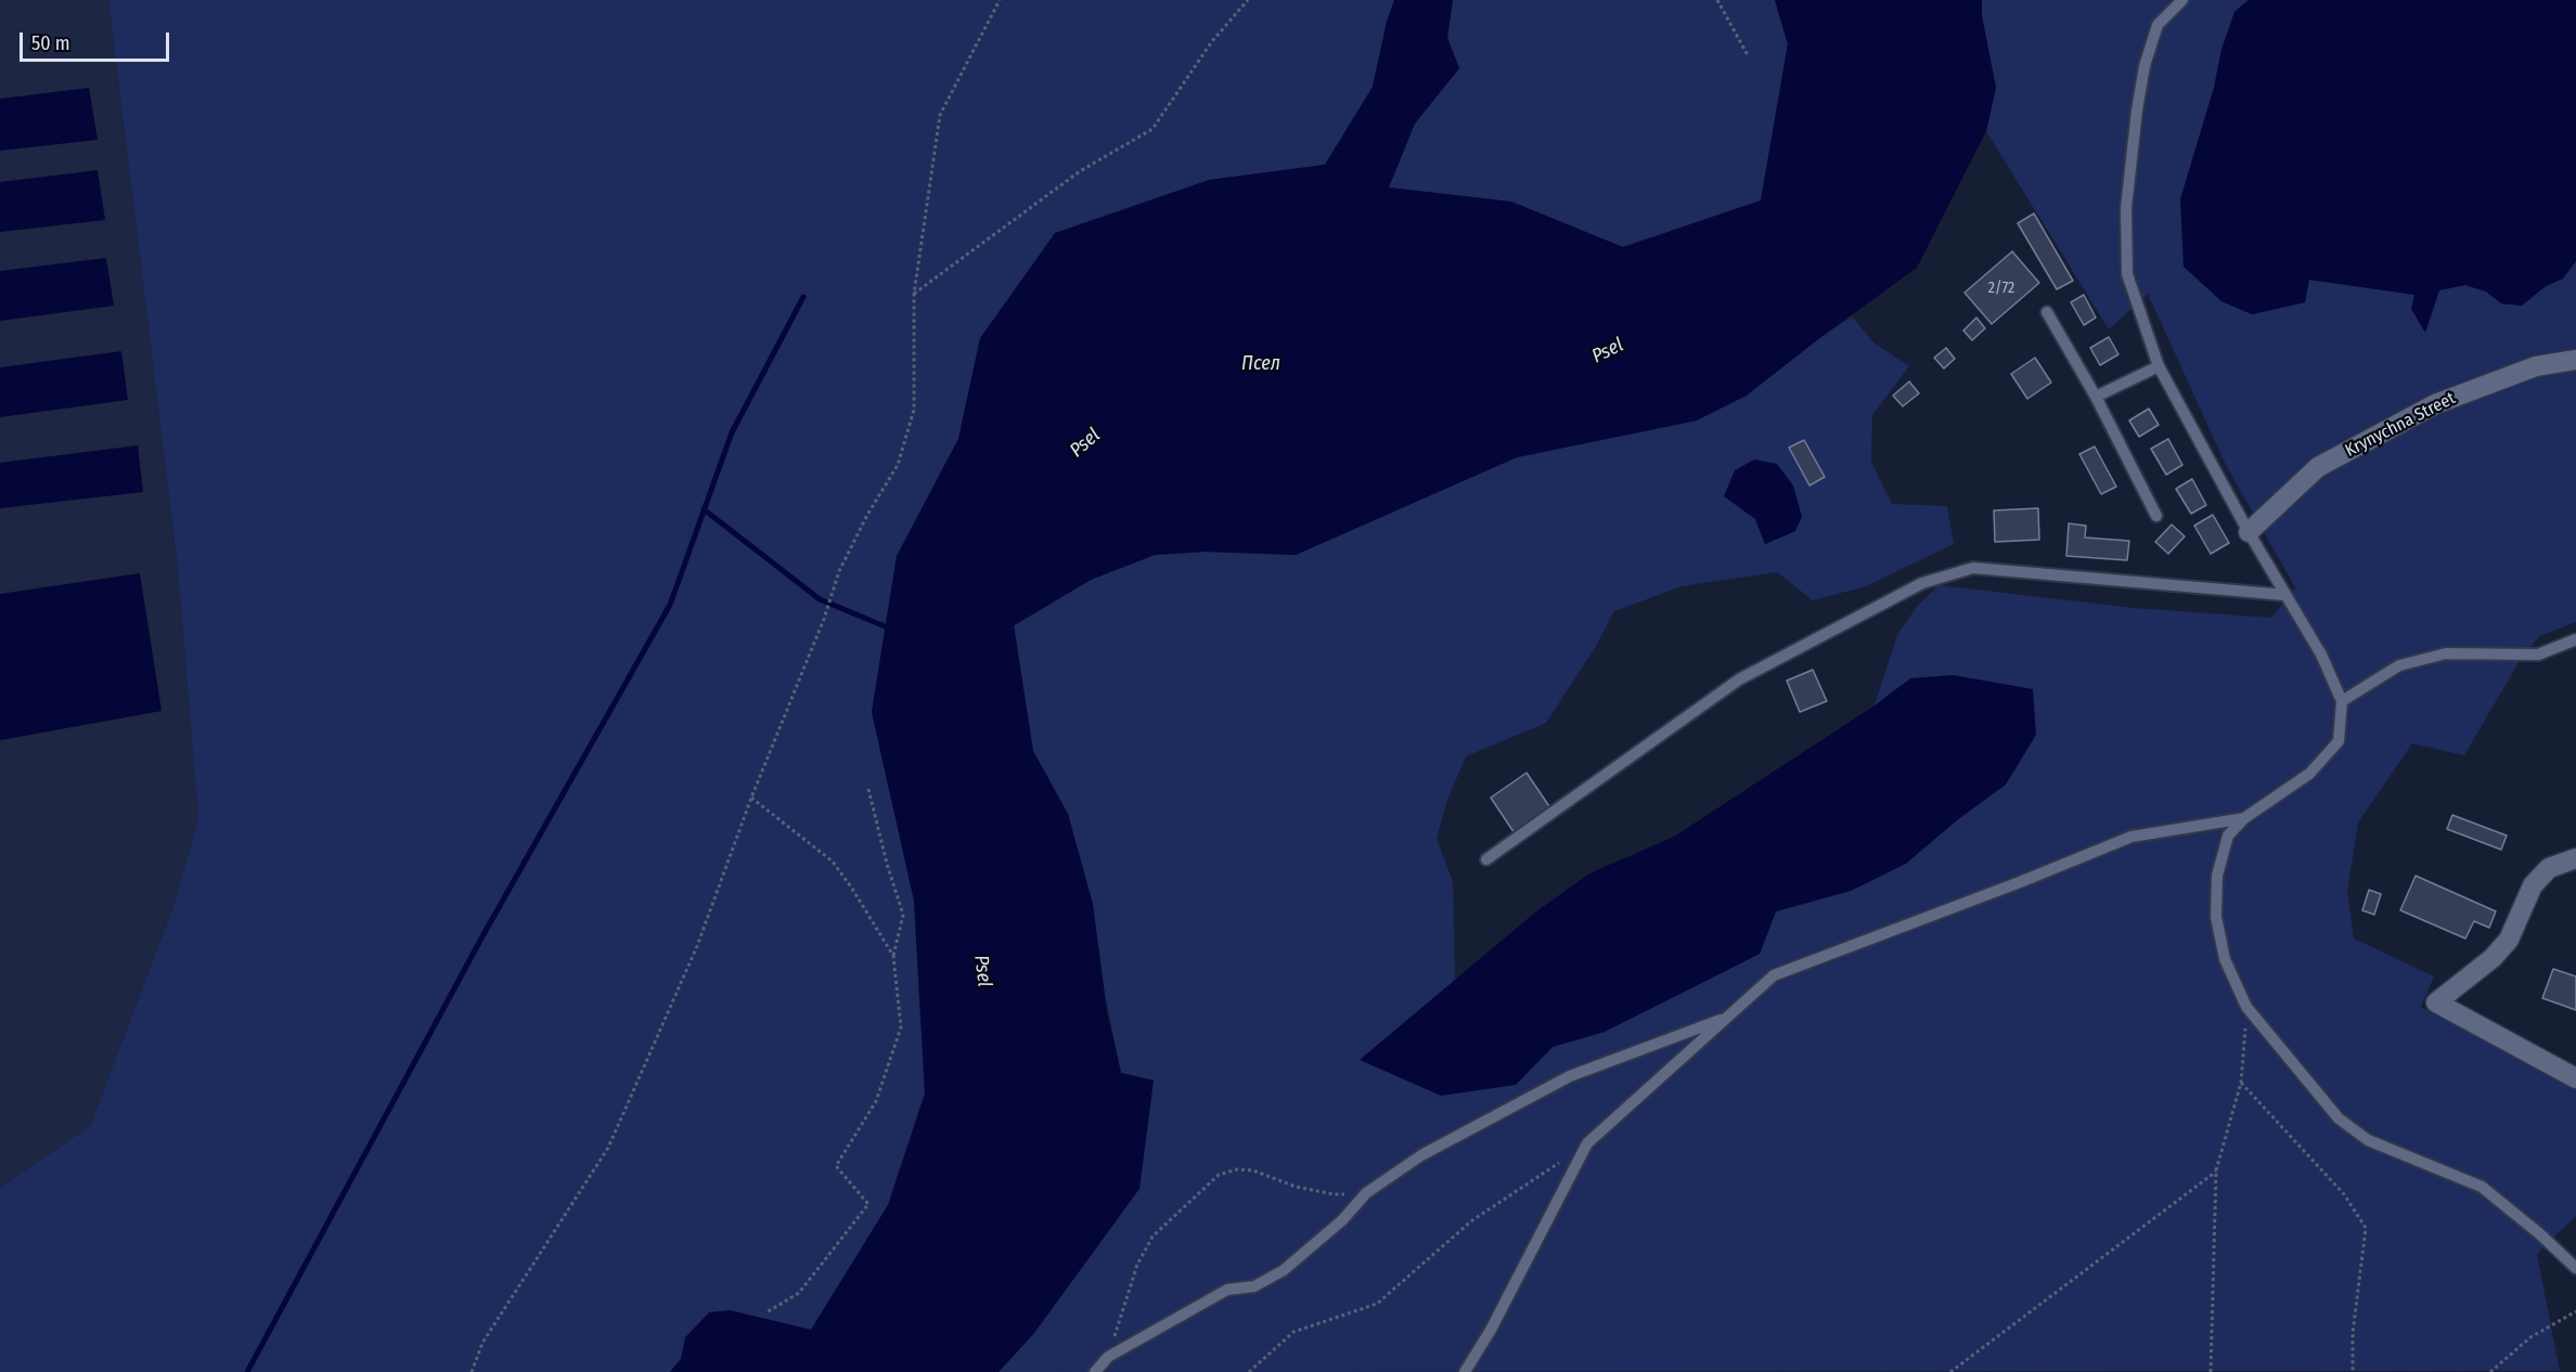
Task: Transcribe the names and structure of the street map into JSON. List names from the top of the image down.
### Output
{
  "streets": {
    "street": ["Krynychna Street"]
  },
  "water": ["Psel", "Псел"],
  "house_numbers": ["2/72"],
  "scale_bar": "50 m"
}
